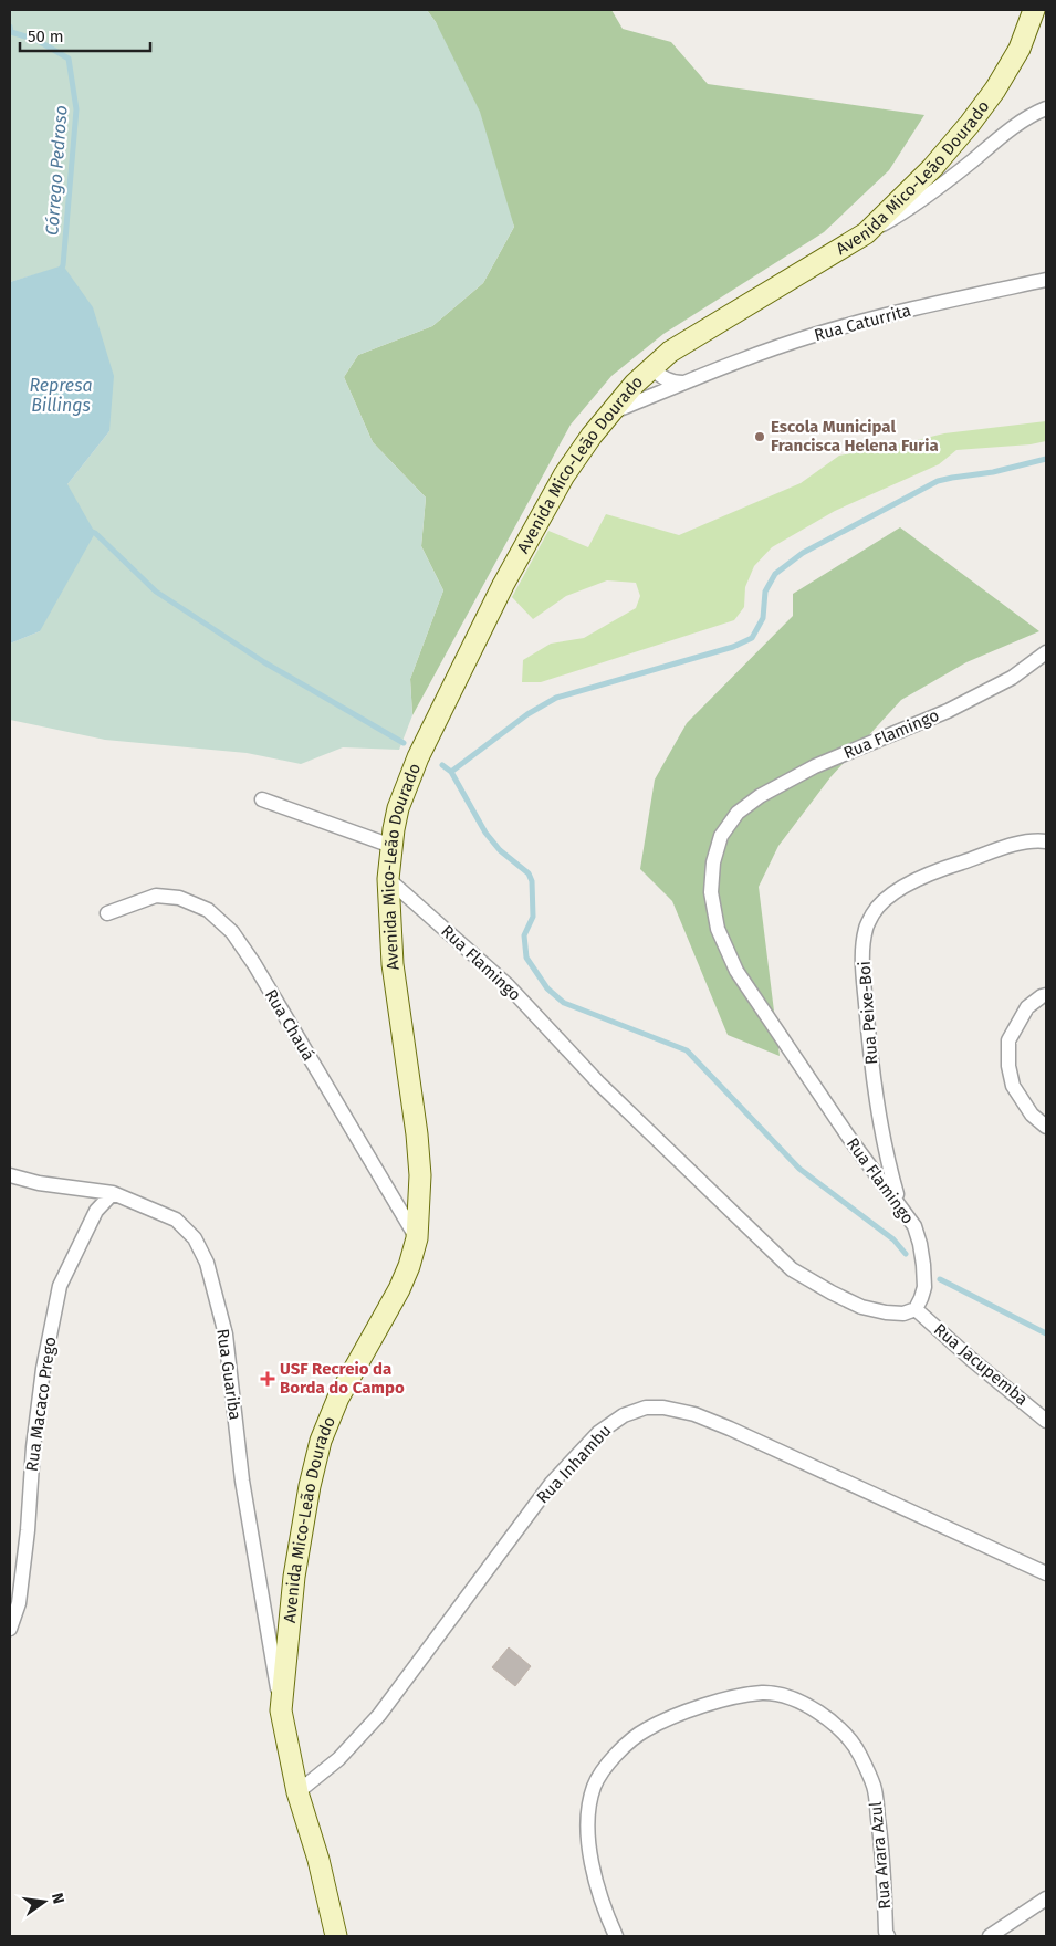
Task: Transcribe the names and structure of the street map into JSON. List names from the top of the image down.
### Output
{
  "streets": {
    "street": [
      "Avenida Mico-Leão Dourado",
      "Rua Caturrita",
      "Rua Flamingo",
      "Rua Peixe-Boi",
      "Rua Chauá",
      "Rua Jacupemba",
      "Rua Guariba",
      "Rua Macaco Prego",
      "Rua Inhambu",
      "Rua Arara Azul"
    ]
  },
  "crossings": [
    ["Avenida Mico-Leão Dourado", "Rua Caturrita"],
    ["Avenida Mico-Leão Dourado", "Rua Flamingo"],
    ["Avenida Mico-Leão Dourado", "Rua Chauá"],
    ["Avenida Mico-Leão Dourado", "Rua Guariba"],
    ["Avenida Mico-Leão Dourado", "Rua Inhambu"],
    ["Rua Flamingo", "Rua Peixe-Boi"],
    ["Rua Flamingo", "Rua Jacupemba"],
    ["Rua Guariba", "Rua Macaco Prego"]
  ],
  "water": ["Córrego Pedroso", "Represa Billings"],
  "places": {
    "other": ["Escola Municipal Francisca Helena Furia"],
    "health": ["USF Recreio da Borda do Campo"]
  },
  "scale_bar": "50 m",
  "north": "right"
}
